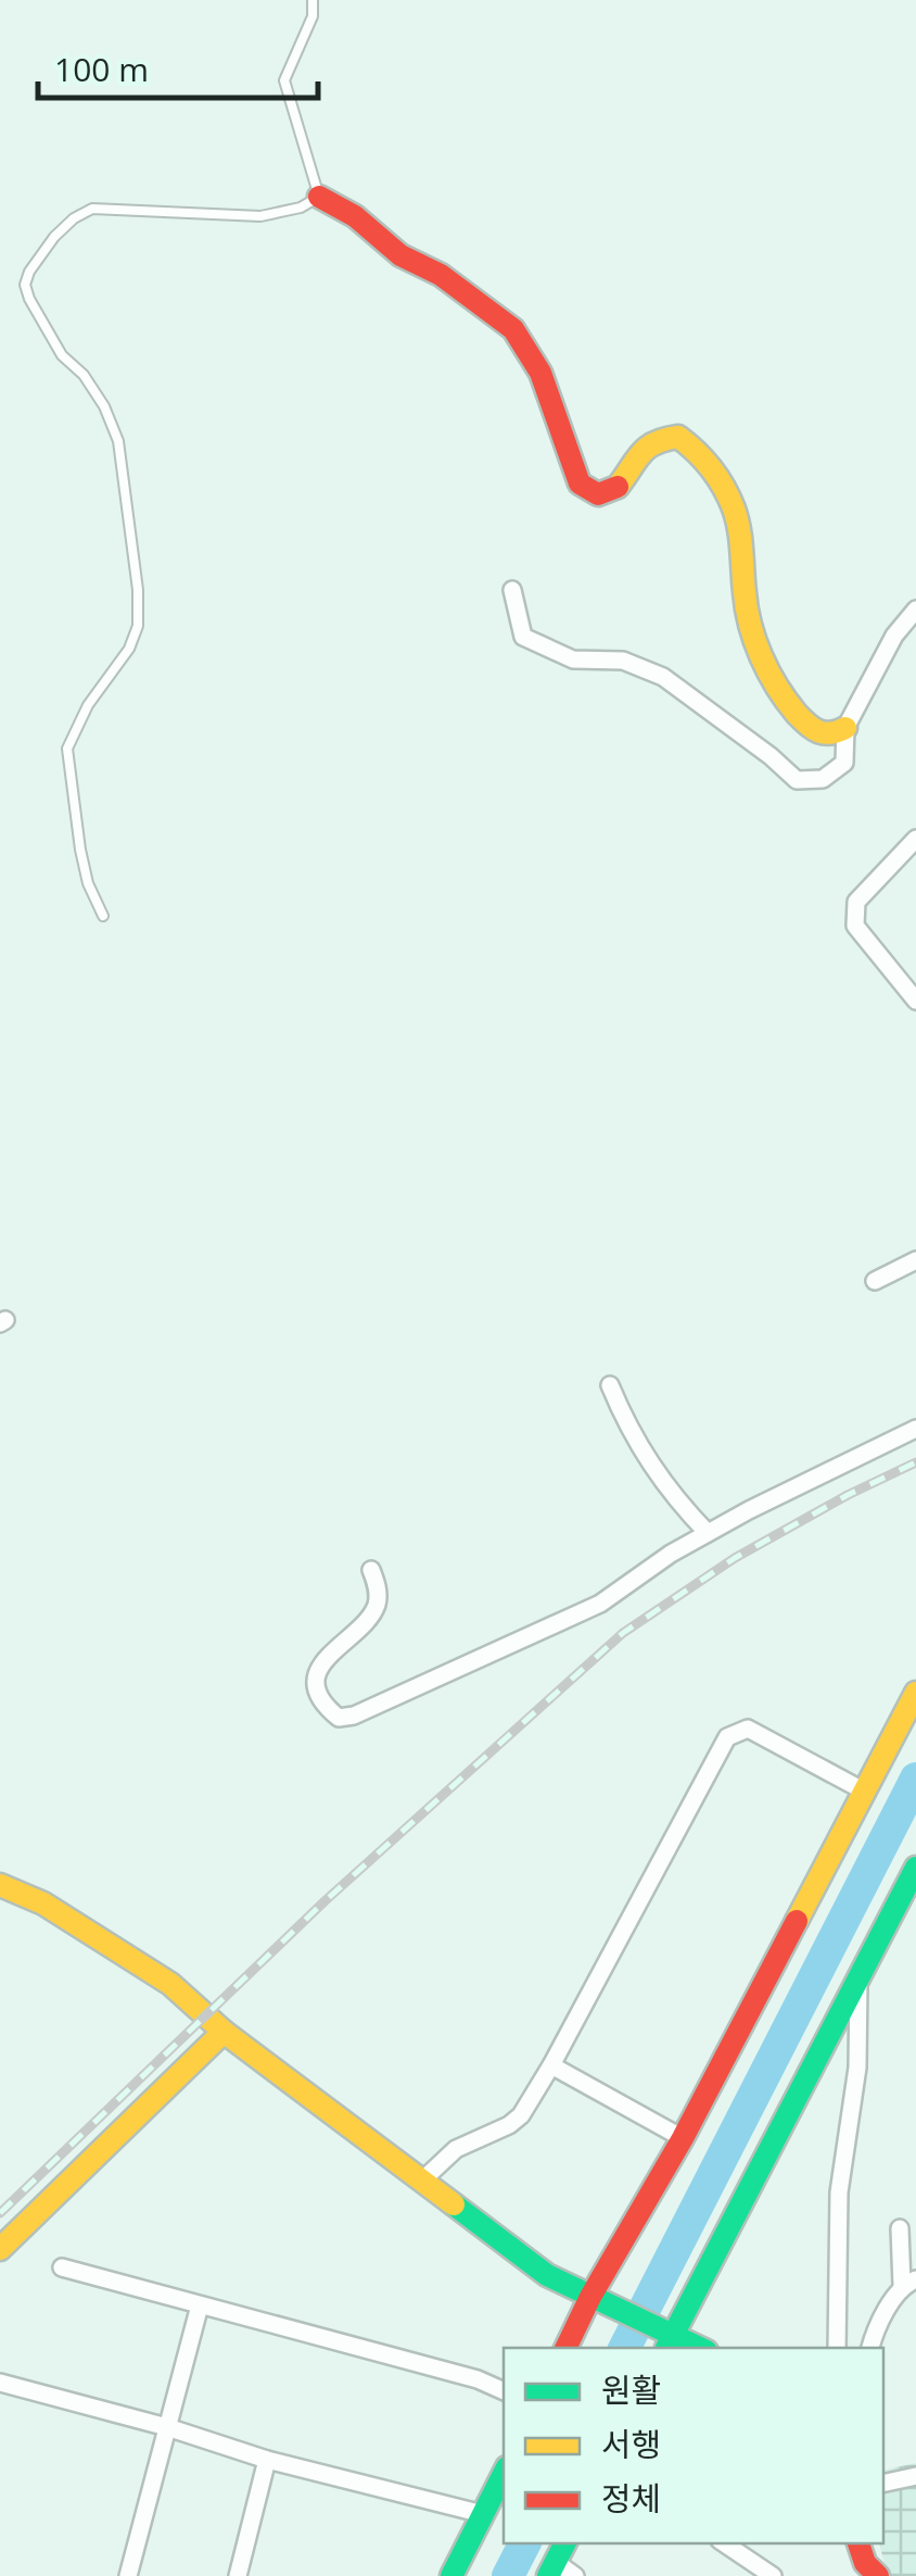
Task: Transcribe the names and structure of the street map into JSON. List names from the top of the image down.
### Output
{
  "legend": ["원활", "서행", "정체"],
  "scale_bar": "100 m"
}
